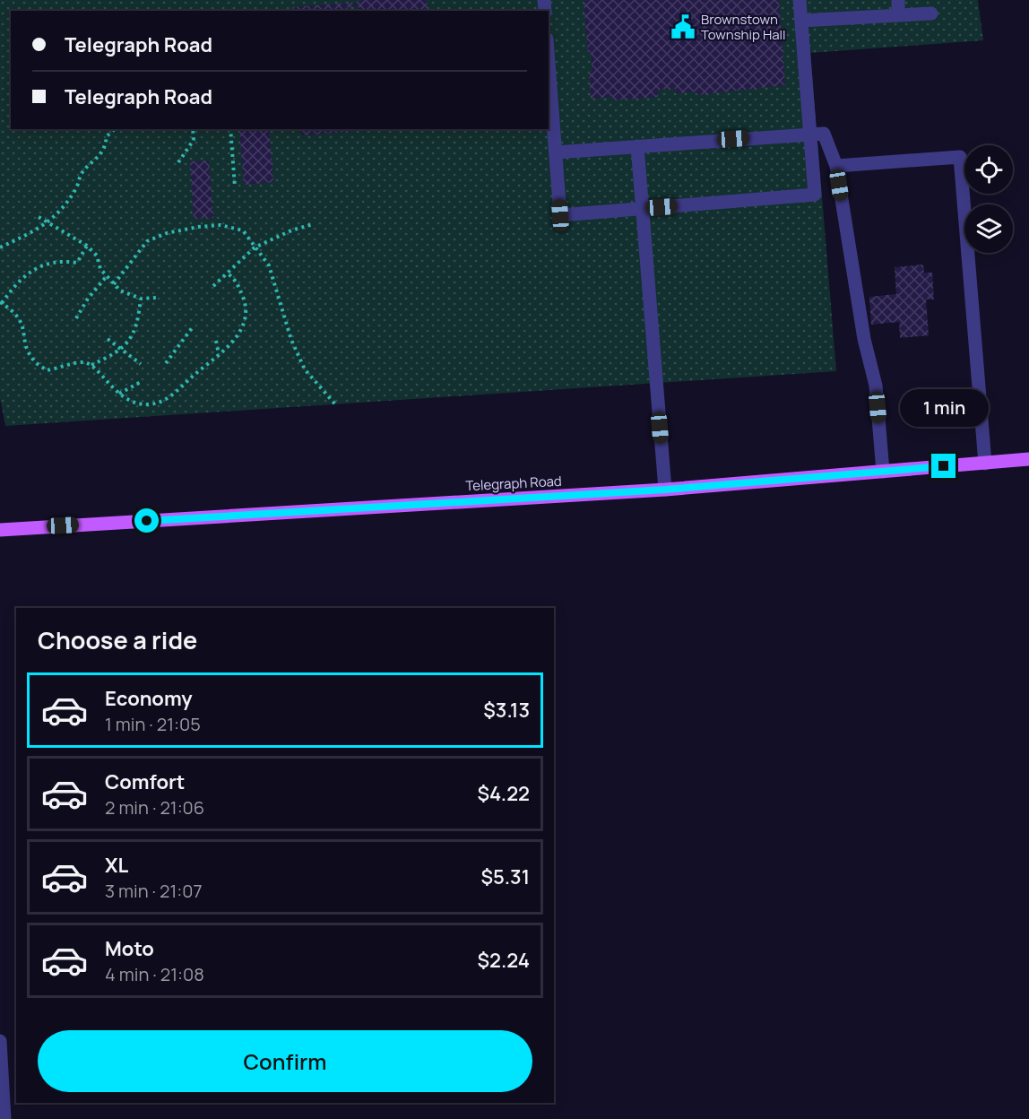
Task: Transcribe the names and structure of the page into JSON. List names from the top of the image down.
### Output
{
  "streets": {
    "main road": ["Telegraph Road"]
  },
  "places": {
    "public building": ["Brownstown Township Hall"]
  },
  "page": {
    "banner": ["Telegraph Road", "Telegraph Road"],
    "bubble": "1 min",
    "heading": "Choose a ride",
    "list": [
      {
        "name": "Economy",
        "note": "1 min · 21:05",
        "value": "$3.13"
      },
      {
        "name": "Comfort",
        "note": "2 min · 21:06",
        "value": "$4.22"
      },
      {
        "name": "XL",
        "note": "3 min · 21:07",
        "value": "$5.31"
      },
      {
        "name": "Moto",
        "note": "4 min · 21:08",
        "value": "$2.24"
      }
    ],
    "buttons": "Confirm"
  }
}
